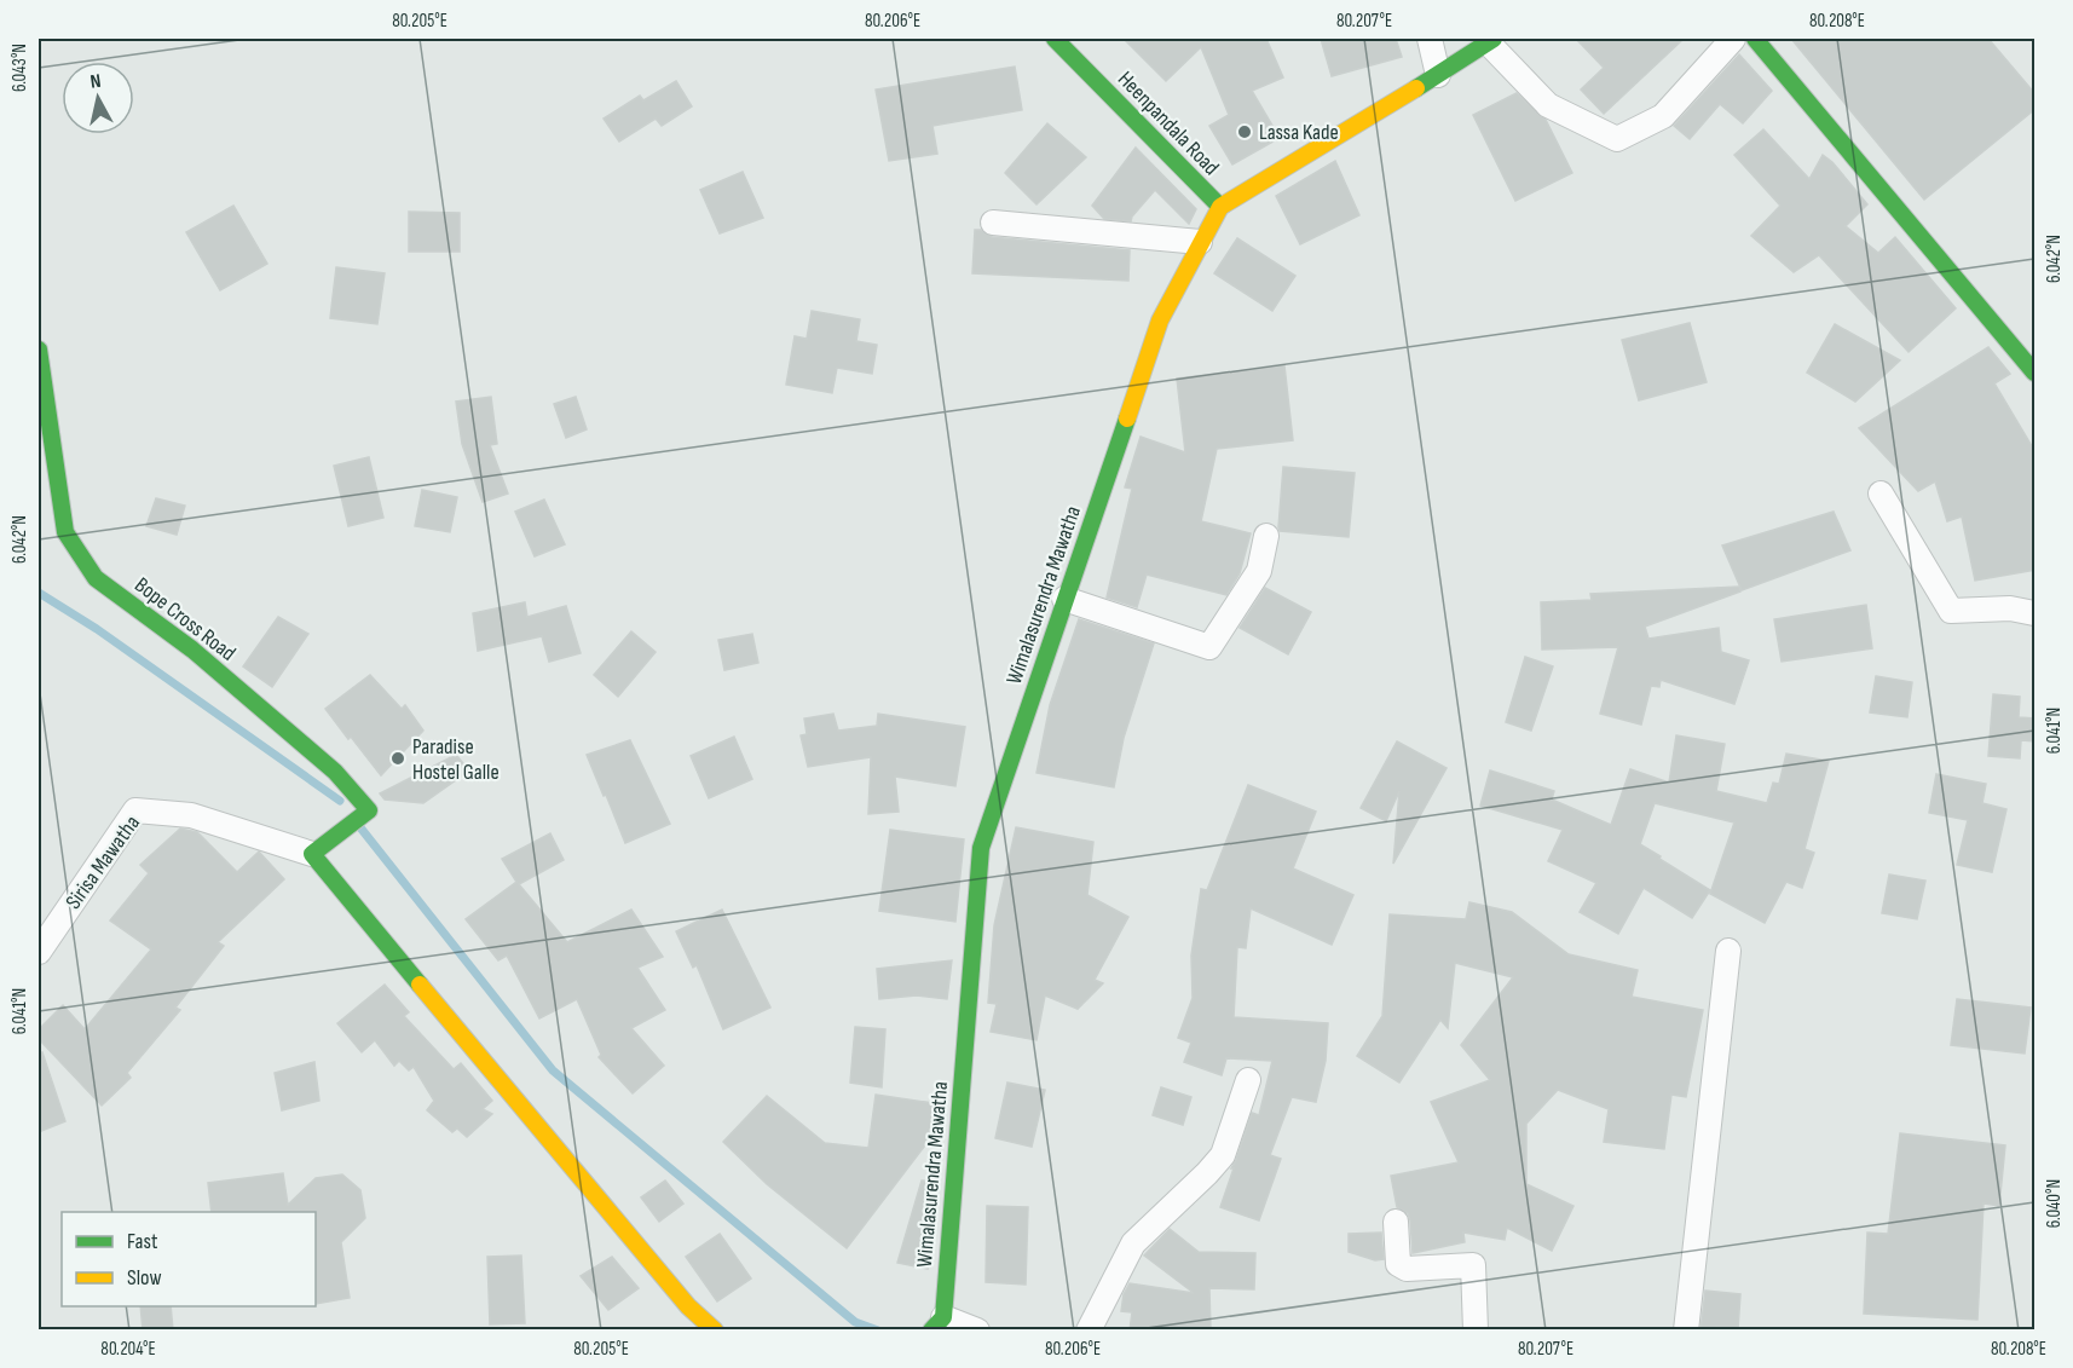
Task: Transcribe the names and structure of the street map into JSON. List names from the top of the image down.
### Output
{
  "streets": {
    "street": [
      "Heenpandala Road",
      "Wimalasurendra Mawatha",
      "Bope Cross Road",
      "Sirisa Mawatha"
    ]
  },
  "crossings": [
    ["Heenpandala Road", "Wimalasurendra Mawatha"],
    ["Bope Cross Road", "Sirisa Mawatha"]
  ],
  "places": ["Lassa Kade", "Paradise Hostel Galle"],
  "legend": ["Fast", "Slow"],
  "north": "top",
  "coordinates": [
    "80.205°E",
    "80.206°E",
    "80.207°E",
    "80.208°E",
    "6.043°N",
    "6.042°N",
    "6.041°N",
    "6.040°N",
    "80.204°E"
  ]
}
